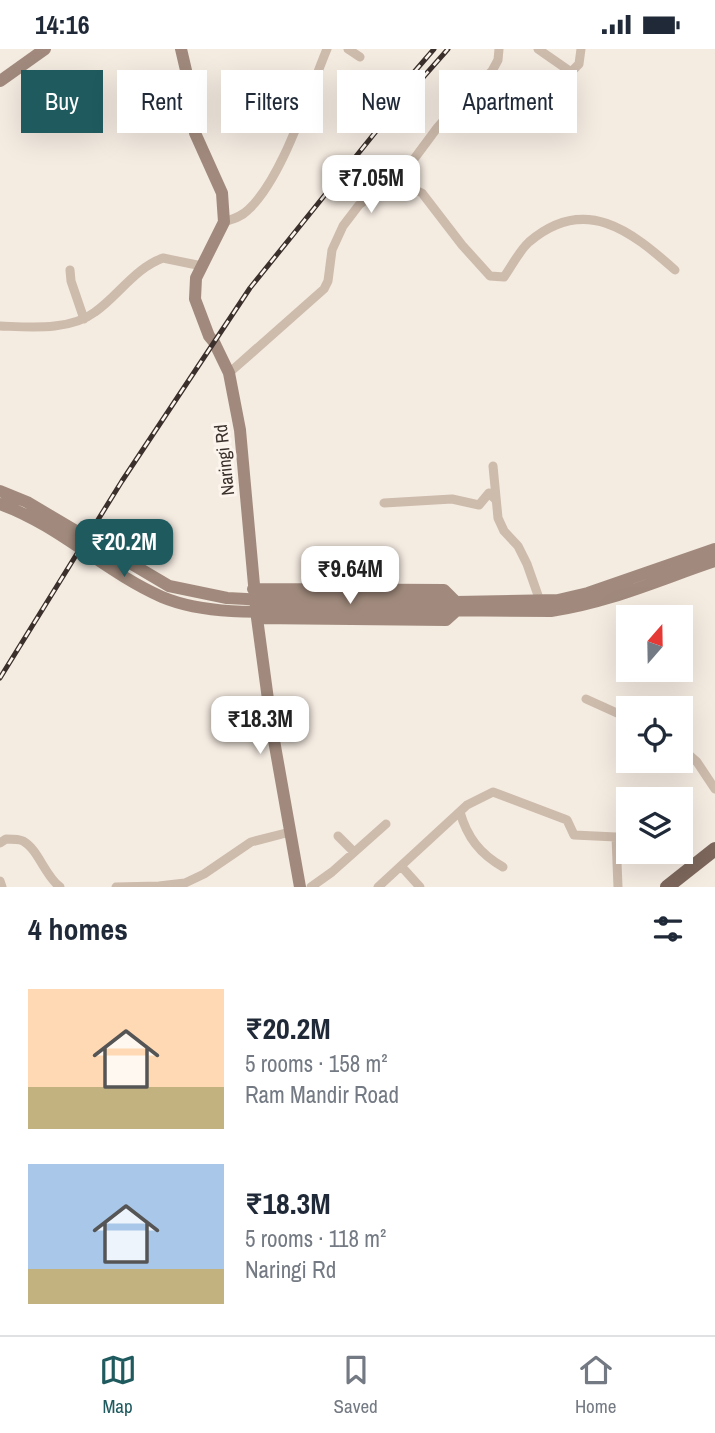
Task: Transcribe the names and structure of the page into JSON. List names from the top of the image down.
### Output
{
  "streets": {
    "main road": ["Naringi Rd"]
  },
  "north": "top",
  "page": {
    "status": "14:16",
    "chip": [
      "Buy",
      "Rent",
      "Filters",
      "New",
      "Apartment"
    ],
    "price": [
      "₹7.05M",
      "₹20.2M",
      "₹9.64M",
      "₹18.3M"
    ],
    "heading": "4 homes",
    "list": [
      {
        "name": "₹20.2M",
        "note": "5 rooms · 158 m² · Ram Mandir Road"
      },
      {
        "name": "₹18.3M",
        "note": "5 rooms · 118 m² · Naringi Rd"
      }
    ],
    "tabs": ["Map", "Saved", "Home"]
  }
}
